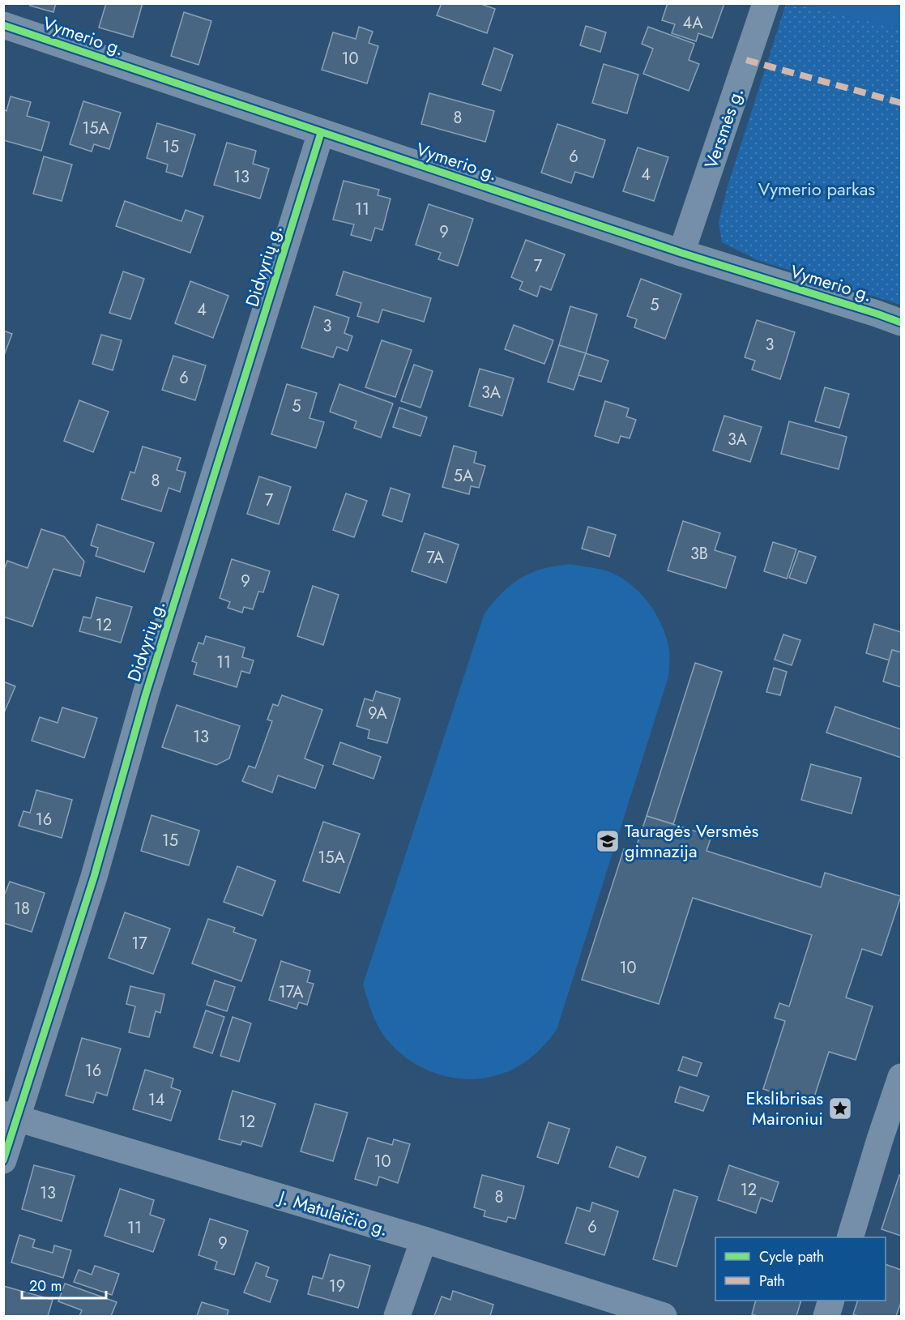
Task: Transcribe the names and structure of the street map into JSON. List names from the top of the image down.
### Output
{
  "streets": {
    "street": [
      "Vymerio g.",
      "Versmės g.",
      "Didvyrių g.",
      "J. Matulaičio g."
    ]
  },
  "crossings": [
    ["Vymerio g.", "Versmės g."],
    ["Vymerio g.", "Didvyrių g."],
    ["Didvyrių g.", "J. Matulaičio g."]
  ],
  "parks": ["Vymerio parkas"],
  "places": {
    "school or university": ["Tauragės Versmės gimnazija"],
    "place": ["Ekslibrisas Maironiui"]
  },
  "house_numbers": [
    "4A",
    "10",
    "8",
    "15A",
    "15",
    "6",
    "4",
    "13",
    "11",
    "9",
    "7",
    "5",
    "4",
    "3",
    "3",
    "6",
    "3A",
    "5",
    "3A",
    "5A",
    "8",
    "7",
    "3B",
    "7A",
    "9",
    "12",
    "11",
    "9A",
    "13",
    "16",
    "15",
    "15A",
    "18",
    "17",
    "10",
    "17A",
    "16",
    "14",
    "12",
    "10",
    "12",
    "13",
    "8",
    "6",
    "11",
    "9",
    "19"
  ],
  "legend": ["Cycle path", "Path"],
  "scale_bar": "20 m"
}
